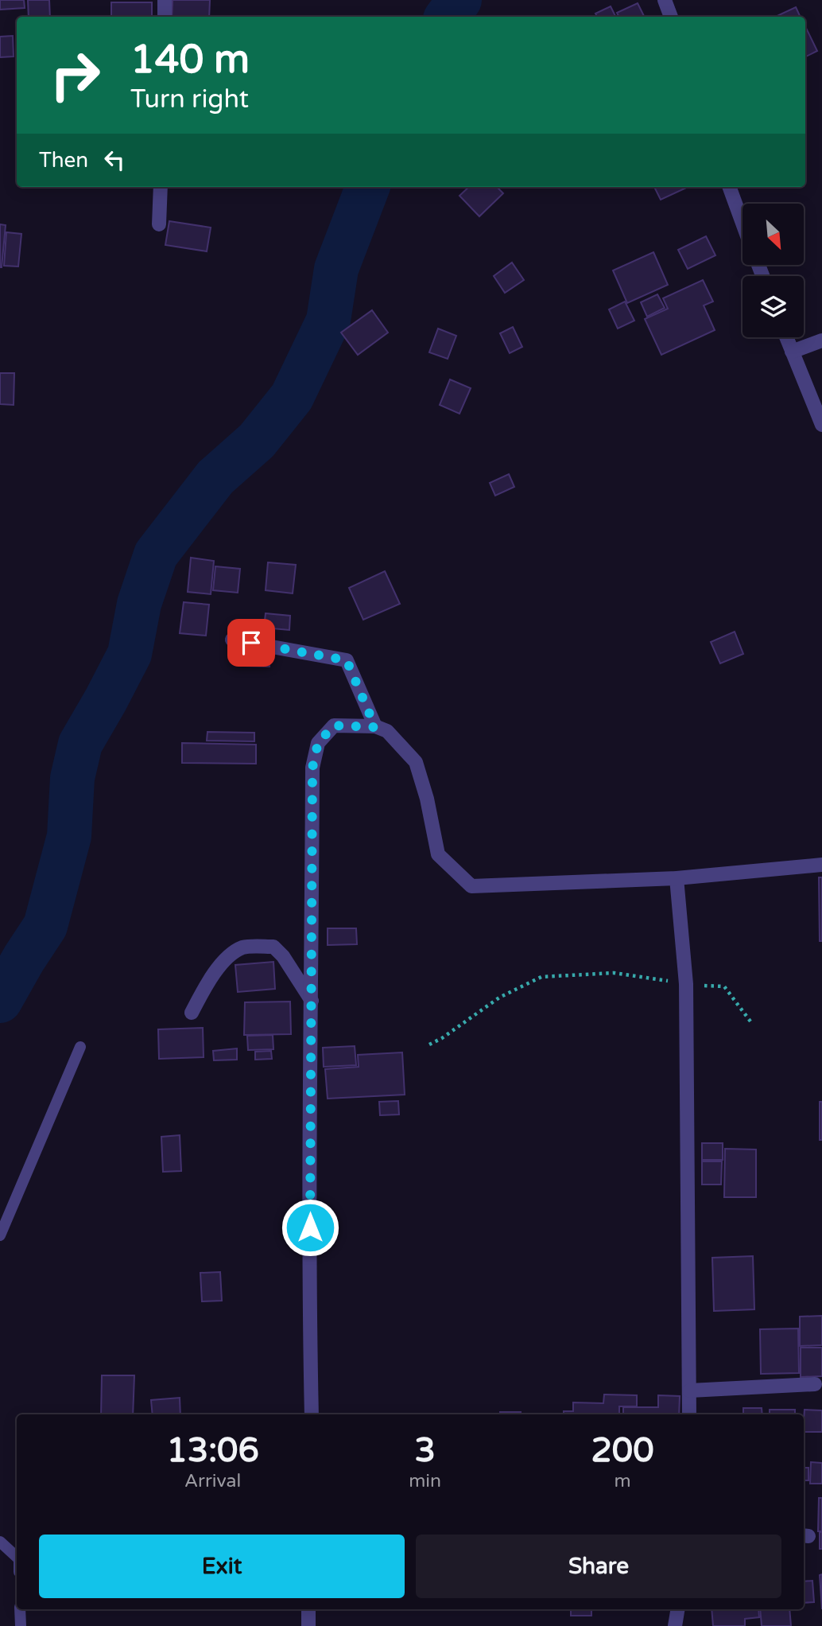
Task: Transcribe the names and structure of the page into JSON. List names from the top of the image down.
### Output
{
  "north": "bottom right",
  "page": {
    "turn": ["140 m", "Turn right"],
    "then": "Then",
    "eta": [
      "13:06",
      "Arrival",
      "3",
      "min",
      "200",
      "m"
    ],
    "buttons": ["Exit", "Share"]
  }
}
